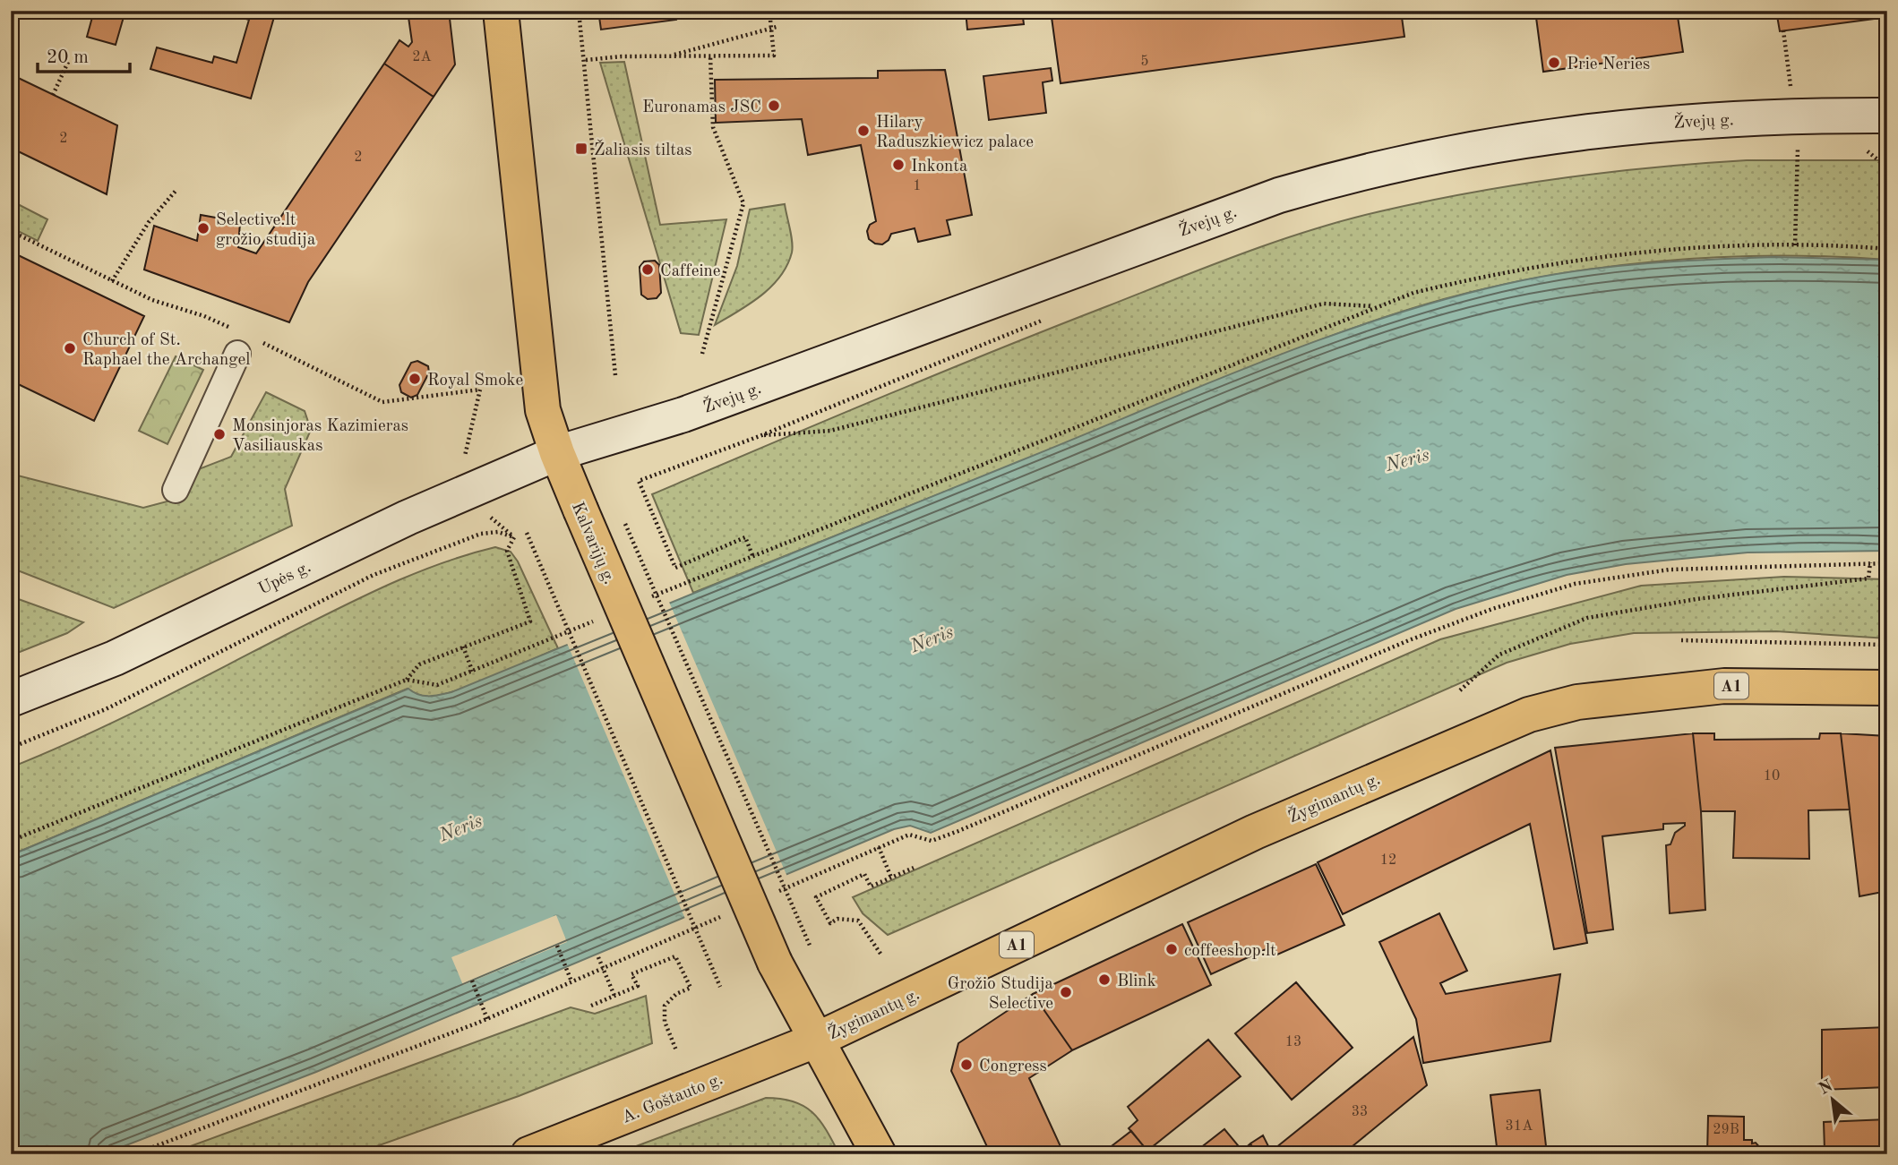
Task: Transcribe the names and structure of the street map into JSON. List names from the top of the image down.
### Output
{
  "streets": {
    "main road": [
      "Kalvarijų g.",
      "A1",
      "Žygimantų g.",
      "A. Goštauto g."
    ],
    "street": ["Žvejų g.", "Upės g."]
  },
  "crossings": [
    ["Žvejų g.", "Kalvarijų g."],
    ["Žvejų g.", "Upės g."],
    ["Kalvarijų g.", "Upės g."],
    ["Kalvarijų g.", "Žygimantų g."],
    ["Kalvarijų g.", "A. Goštauto g."],
    ["Žygimantų g.", "A. Goštauto g."]
  ],
  "water": ["Neris"],
  "places": {
    "other": [
      "Prie Neries",
      "Euronamas JSC",
      "Hilary Raduszkiewicz palace",
      "Inkonta",
      "Selective.lt grožio studija",
      "Caffeine",
      "Church of St. Raphael the Archangel",
      "Royal Smoke",
      "Monsinjoras Kazimieras Vasiliauskas",
      "coffeeshop.lt",
      "Blink",
      "Grožio Studija Selective",
      "Congress"
    ],
    "transit": ["Žaliasis tiltas"]
  },
  "house_numbers": [
    "2A",
    "5",
    "2",
    "2",
    "1",
    "10",
    "12",
    "13",
    "33",
    "31A",
    "29B"
  ],
  "scale_bar": "20 m",
  "north": "top left"
}
